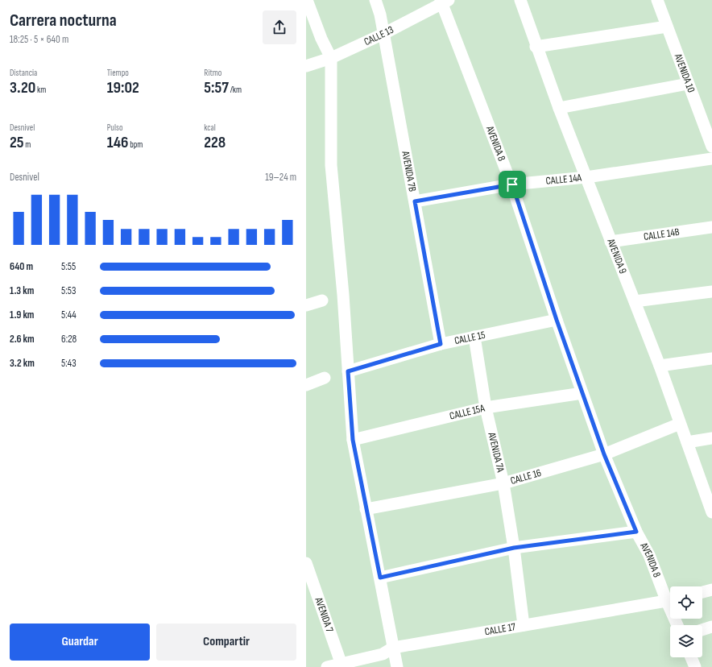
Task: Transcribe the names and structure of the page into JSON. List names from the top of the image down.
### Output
{
  "streets": {
    "street": [
      "CALLE 13",
      "AVENIDA 10",
      "AVENIDA 8",
      "AVENIDA 7B",
      "CALLE 14A",
      "CALLE 14B",
      "AVENIDA 9",
      "CALLE 15",
      "CALLE 15A",
      "AVENIDA 7A",
      "CALLE 16",
      "AVENIDA 7",
      "CALLE 17"
    ]
  },
  "crossings": [
    ["CALLE 13", "AVENIDA 8"],
    ["CALLE 13", "AVENIDA 7B"],
    ["AVENIDA 8", "CALLE 14A"],
    ["AVENIDA 8", "CALLE 15"],
    ["AVENIDA 8", "CALLE 15A"],
    ["AVENIDA 8", "CALLE 16"],
    ["AVENIDA 7B", "CALLE 14A"],
    ["AVENIDA 7B", "CALLE 15"],
    ["CALLE 14A", "AVENIDA 9"],
    ["CALLE 14B", "AVENIDA 9"],
    ["AVENIDA 9", "CALLE 16"],
    ["CALLE 15", "AVENIDA 7A"],
    ["CALLE 15A", "AVENIDA 7A"],
    ["AVENIDA 7A", "CALLE 16"],
    ["AVENIDA 7A", "CALLE 17"],
    ["AVENIDA 7", "CALLE 17"]
  ],
  "page": {
    "heading": ["Carrera nocturna", "18:25 · 5 × 640 m"],
    "stats": [
      ["Distancia", "3.20 km"],
      ["Tiempo", "19:02"],
      ["Ritmo", "5:57 /km"],
      ["Desnivel", "25 m"],
      ["Pulso", "146 bpm"],
      ["kcal", "228"]
    ],
    "chart": ["Desnivel", "19–24 m"],
    "list": [
      {
        "name": "640 m",
        "note": "5:55"
      },
      {
        "name": "1.3 km",
        "note": "5:53"
      },
      {
        "name": "1.9 km",
        "note": "5:44"
      },
      {
        "name": "2.6 km",
        "note": "6:28"
      },
      {
        "name": "3.2 km",
        "note": "5:43"
      }
    ],
    "buttons": ["Guardar", "Compartir"]
  }
}
